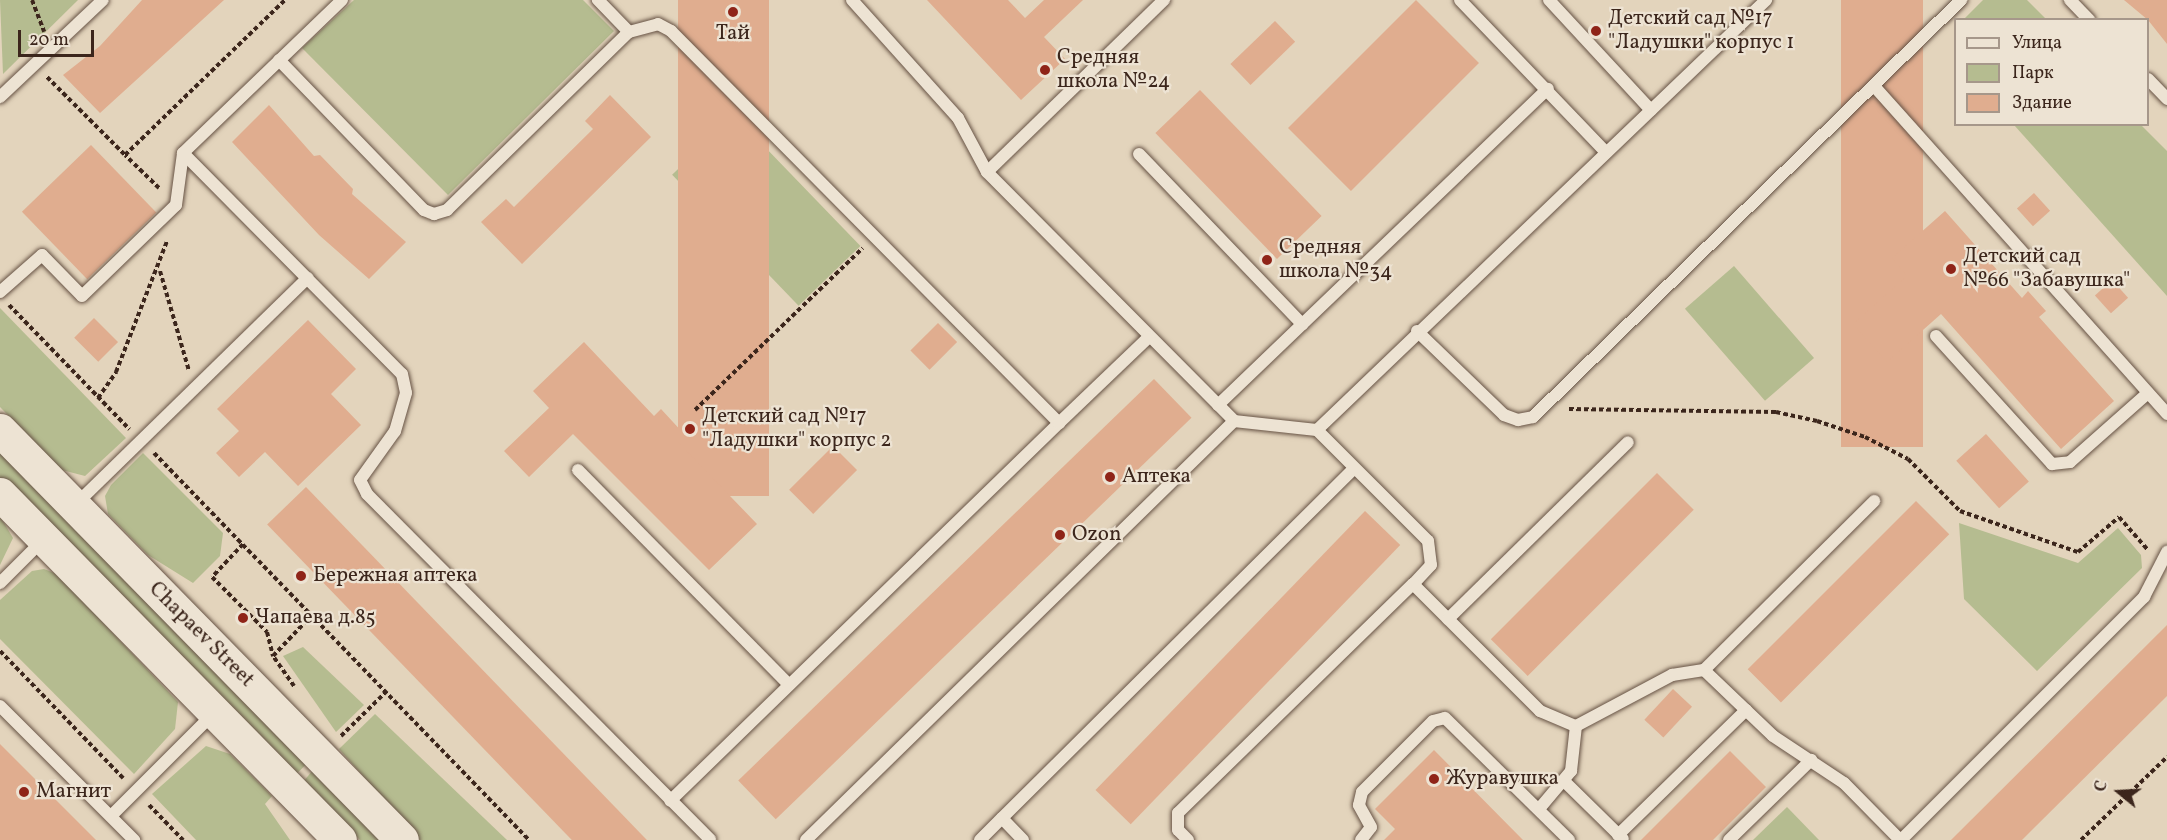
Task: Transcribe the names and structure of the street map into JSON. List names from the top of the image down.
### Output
{
  "streets": {
    "main road": ["Chapaev Street"]
  },
  "places": [
    "Тай",
    "Детский сад №17 \"Ладушки\" корпус 1",
    "Средняя школа №24",
    "Средняя школа №34",
    "Детский сад №66 \"Забавушка\"",
    "Детский сад №17 \"Ладушки\" корпус 2",
    "Аптека",
    "Ozon",
    "Бережная аптека",
    "Чапаева д.85",
    "Журавушка",
    "Магнит"
  ],
  "legend": ["Улица", "Парк", "Здание"],
  "scale_bar": "20 m",
  "north": "left"
}
